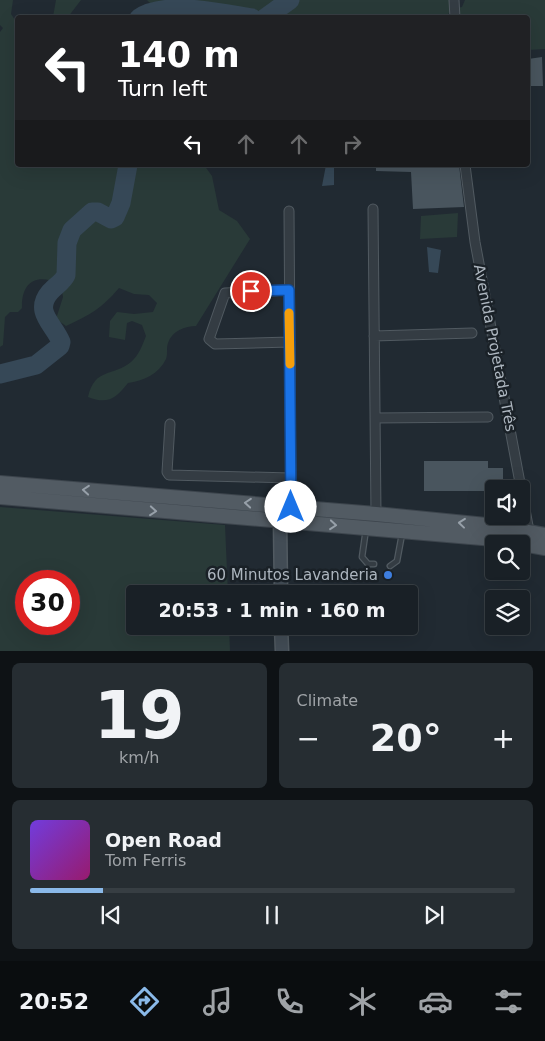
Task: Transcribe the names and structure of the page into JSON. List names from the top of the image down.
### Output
{
  "streets": {
    "street": ["Avenida Projetada Três"]
  },
  "places": ["60 Minutos Lavanderia"],
  "page": {
    "turn": ["140 m", "Turn left"],
    "limit": "30",
    "trip": "20:53 · 1 min · 160 m",
    "tile": [
      ["19", "km/h"],
      "Climate"
    ],
    "heat": ["−", "20°", "+"],
    "song": ["Open Road", "Tom Ferris"],
    "tabs": "20:52"
  }
}
